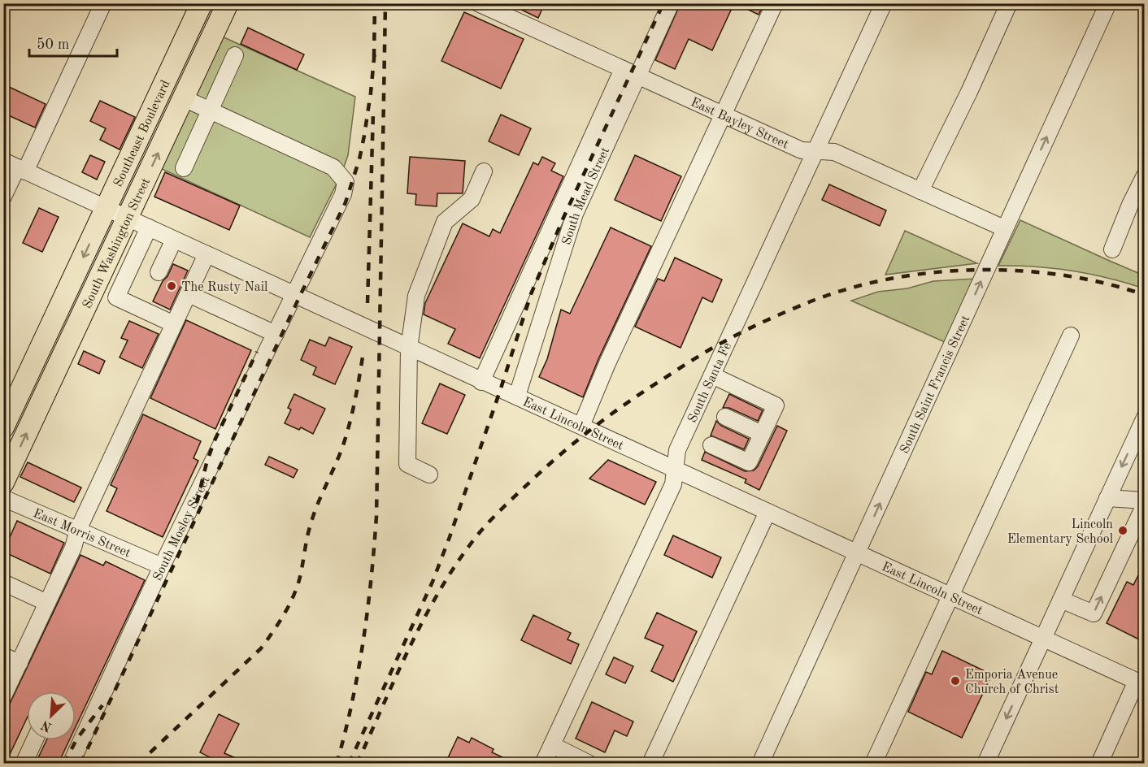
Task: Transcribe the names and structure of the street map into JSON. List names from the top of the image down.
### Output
{
  "streets": {
    "main road": ["Southeast Boulevard", "South Washington Street"],
    "street": [
      "East Bayley Street",
      "South Mead Street",
      "South Santa Fe",
      "South Saint Francis Street",
      "East Lincoln Street",
      "South Mosley Street",
      "East Morris Street"
    ]
  },
  "crossings": [
    ["East Bayley Street", "South Mead Street"],
    ["East Bayley Street", "South Santa Fe"],
    ["East Bayley Street", "South Saint Francis Street"],
    ["Southeast Boulevard", "South Washington Street"],
    ["Southeast Boulevard", "East Lincoln Street"],
    ["South Mead Street", "East Lincoln Street"],
    ["South Washington Street", "East Lincoln Street"],
    ["South Santa Fe", "East Lincoln Street"],
    ["South Saint Francis Street", "East Lincoln Street"],
    ["East Lincoln Street", "South Mosley Street"],
    ["South Mosley Street", "East Morris Street"]
  ],
  "places": ["The Rusty Nail", "Lincoln Elementary School", "Emporia Avenue Church of Christ"],
  "scale_bar": "50 m",
  "north": "bottom left"
}
